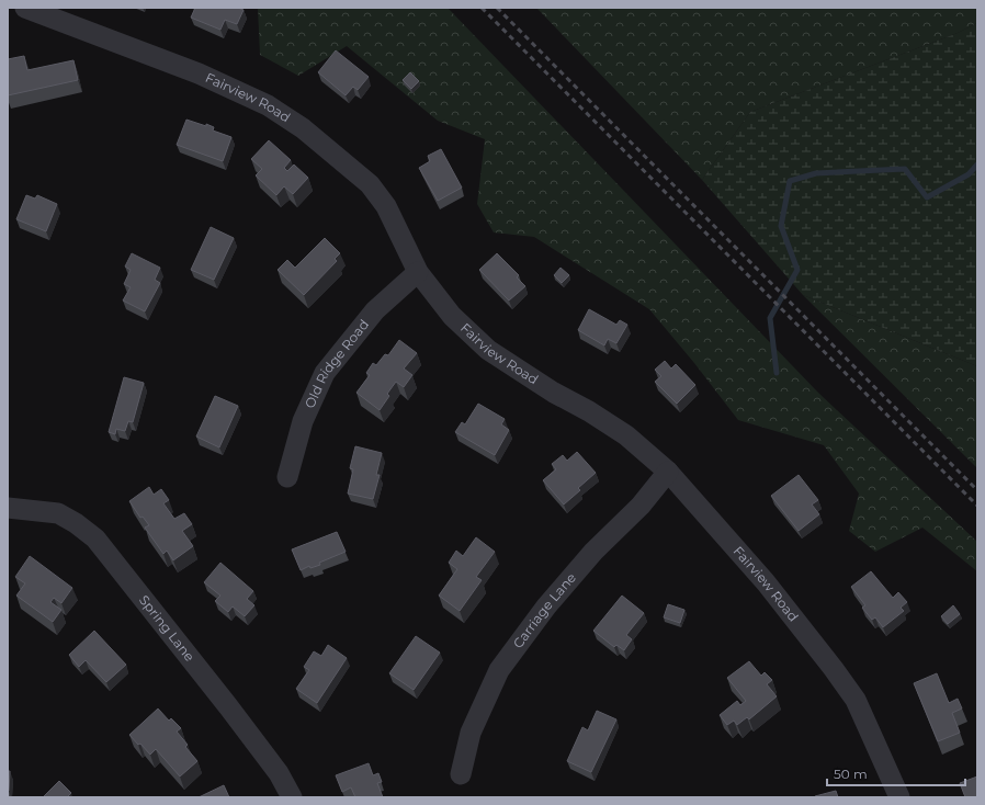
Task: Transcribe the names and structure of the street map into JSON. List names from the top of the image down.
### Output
{
  "streets": {
    "street": [
      "Fairview Road",
      "Old Ridge Road",
      "Carriage Lane",
      "Spring Lane"
    ]
  },
  "crossings": [
    ["Fairview Road", "Old Ridge Road"],
    ["Fairview Road", "Carriage Lane"]
  ],
  "scale_bar": "50 m"
}
